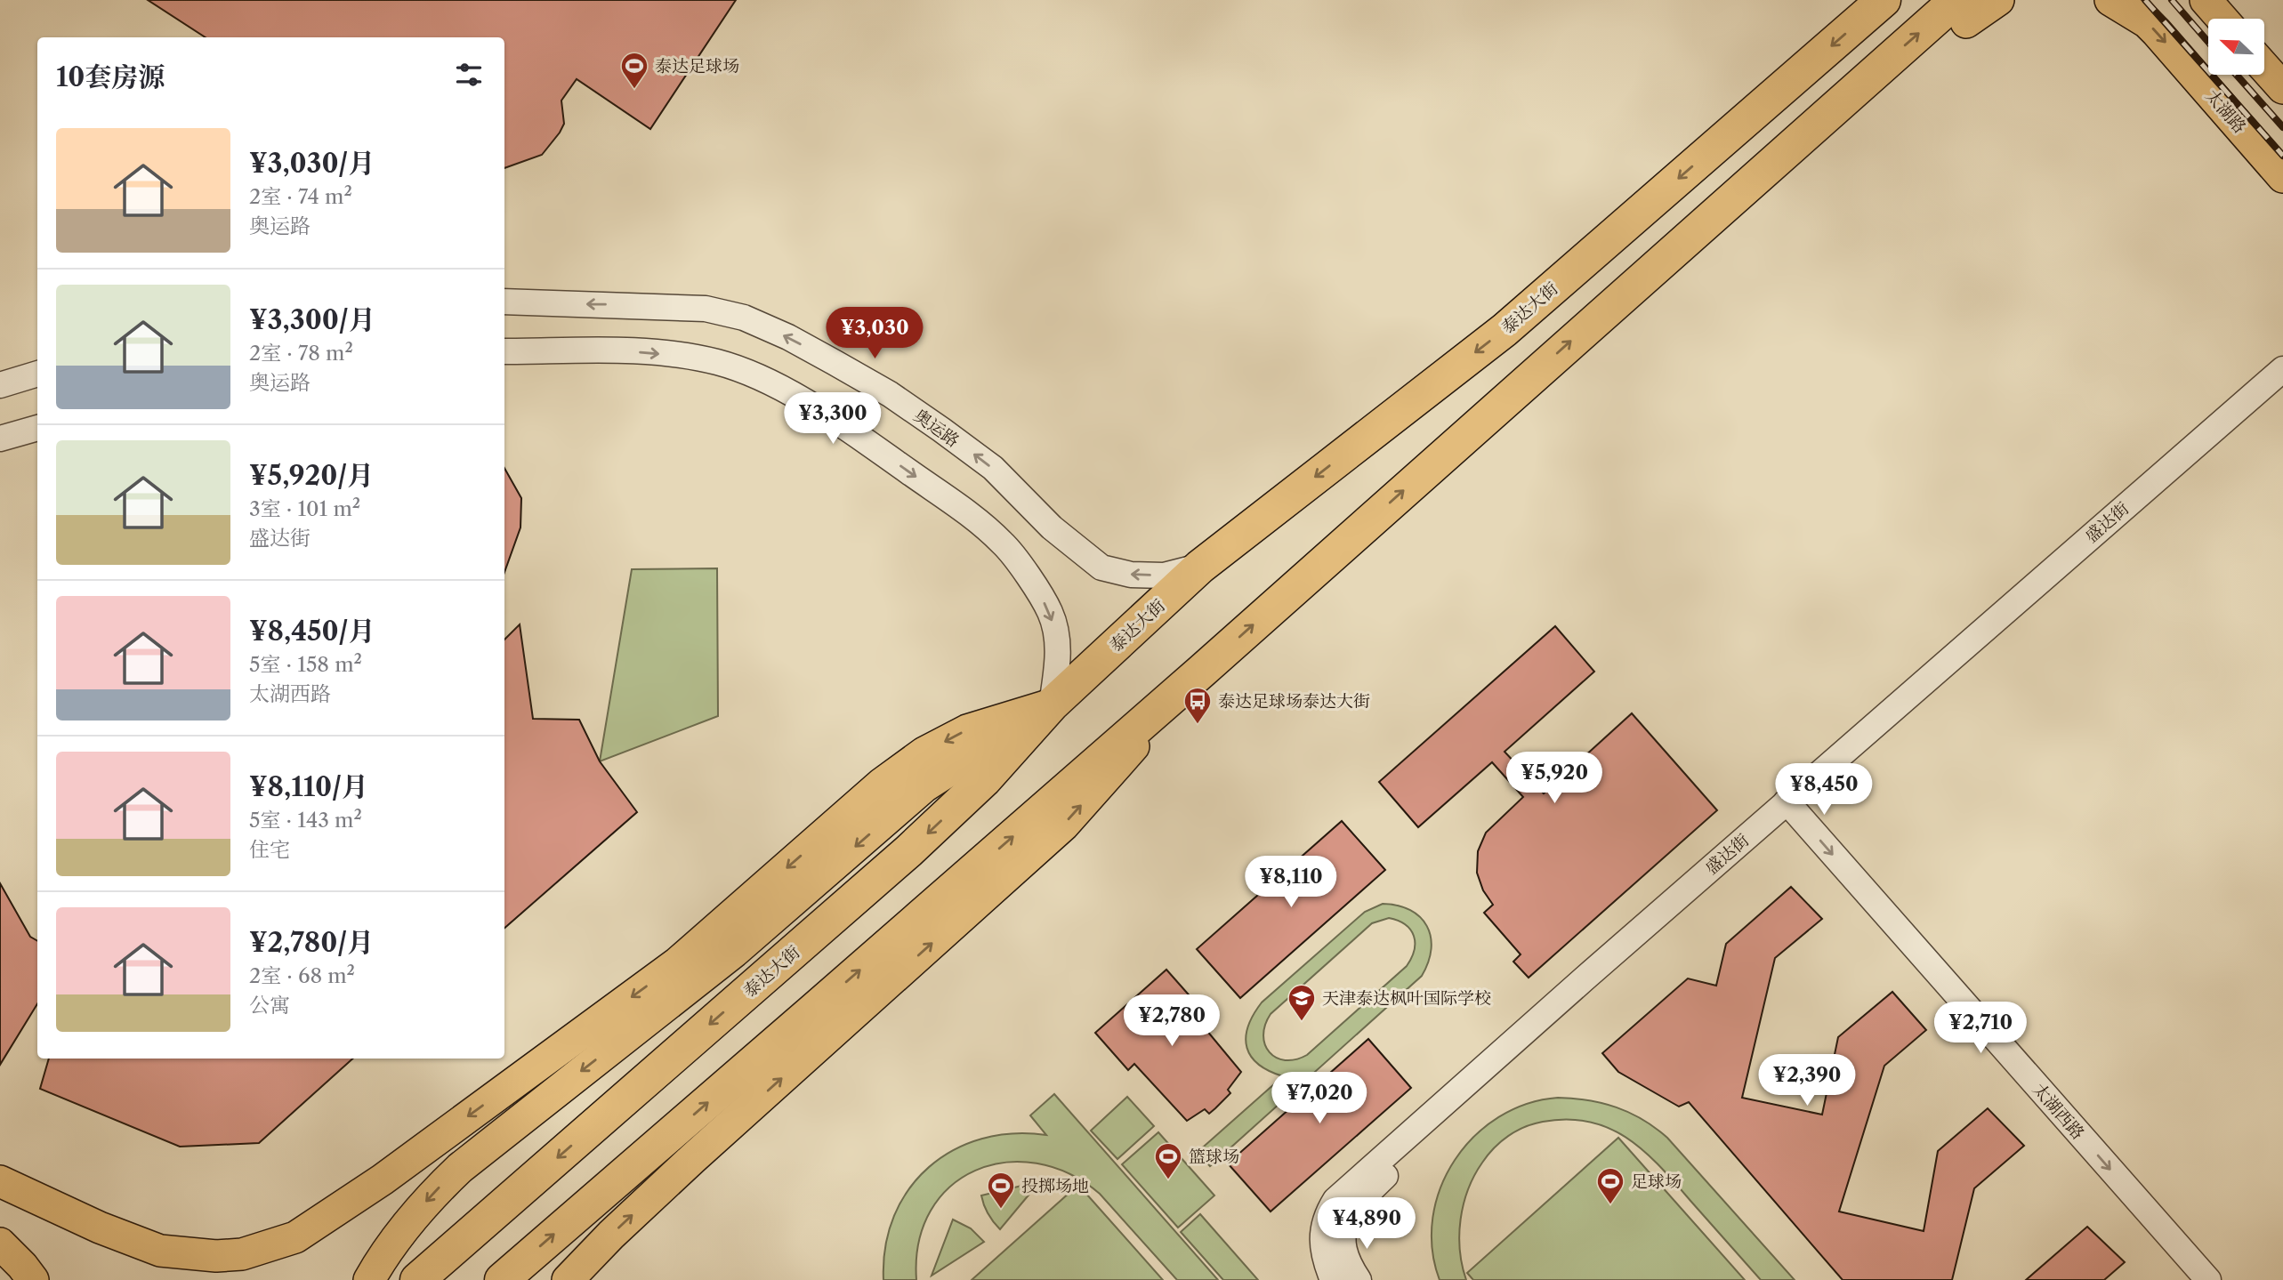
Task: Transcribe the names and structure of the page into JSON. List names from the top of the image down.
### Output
{
  "streets": {
    "highway": ["泰达大街"],
    "main road": ["太湖路"],
    "street": ["奥运路", "盛达街", "太湖西路"]
  },
  "crossings": [
    ["泰达大街", "奥运路"],
    ["盛达街", "太湖西路"]
  ],
  "one_way": ["太湖路", "奥运路", "太湖西路"],
  "places": {
    "sports": [
      "泰达足球场",
      "篮球场",
      "足球场",
      "投掷场地"
    ],
    "bus stop": ["泰达足球场泰达大街"],
    "school or university": ["天津泰达枫叶国际学校"]
  },
  "north": "top left",
  "page": {
    "heading": "10套房源",
    "list": [
      {
        "name": "¥3,030/月",
        "note": "2室 · 74 m² · 奥运路"
      },
      {
        "name": "¥3,300/月",
        "note": "2室 · 78 m² · 奥运路"
      },
      {
        "name": "¥5,920/月",
        "note": "3室 · 101 m² · 盛达街"
      },
      {
        "name": "¥8,450/月",
        "note": "5室 · 158 m² · 太湖西路"
      },
      {
        "name": "¥8,110/月",
        "note": "5室 · 143 m² · 住宅"
      },
      {
        "name": "¥2,780/月",
        "note": "2室 · 68 m² · 公寓"
      }
    ],
    "price": [
      "¥3,030",
      "¥3,300",
      "¥5,920",
      "¥8,450",
      "¥8,110",
      "¥2,780",
      "¥2,710",
      "¥2,390",
      "¥7,020",
      "¥4,890"
    ]
  }
}
